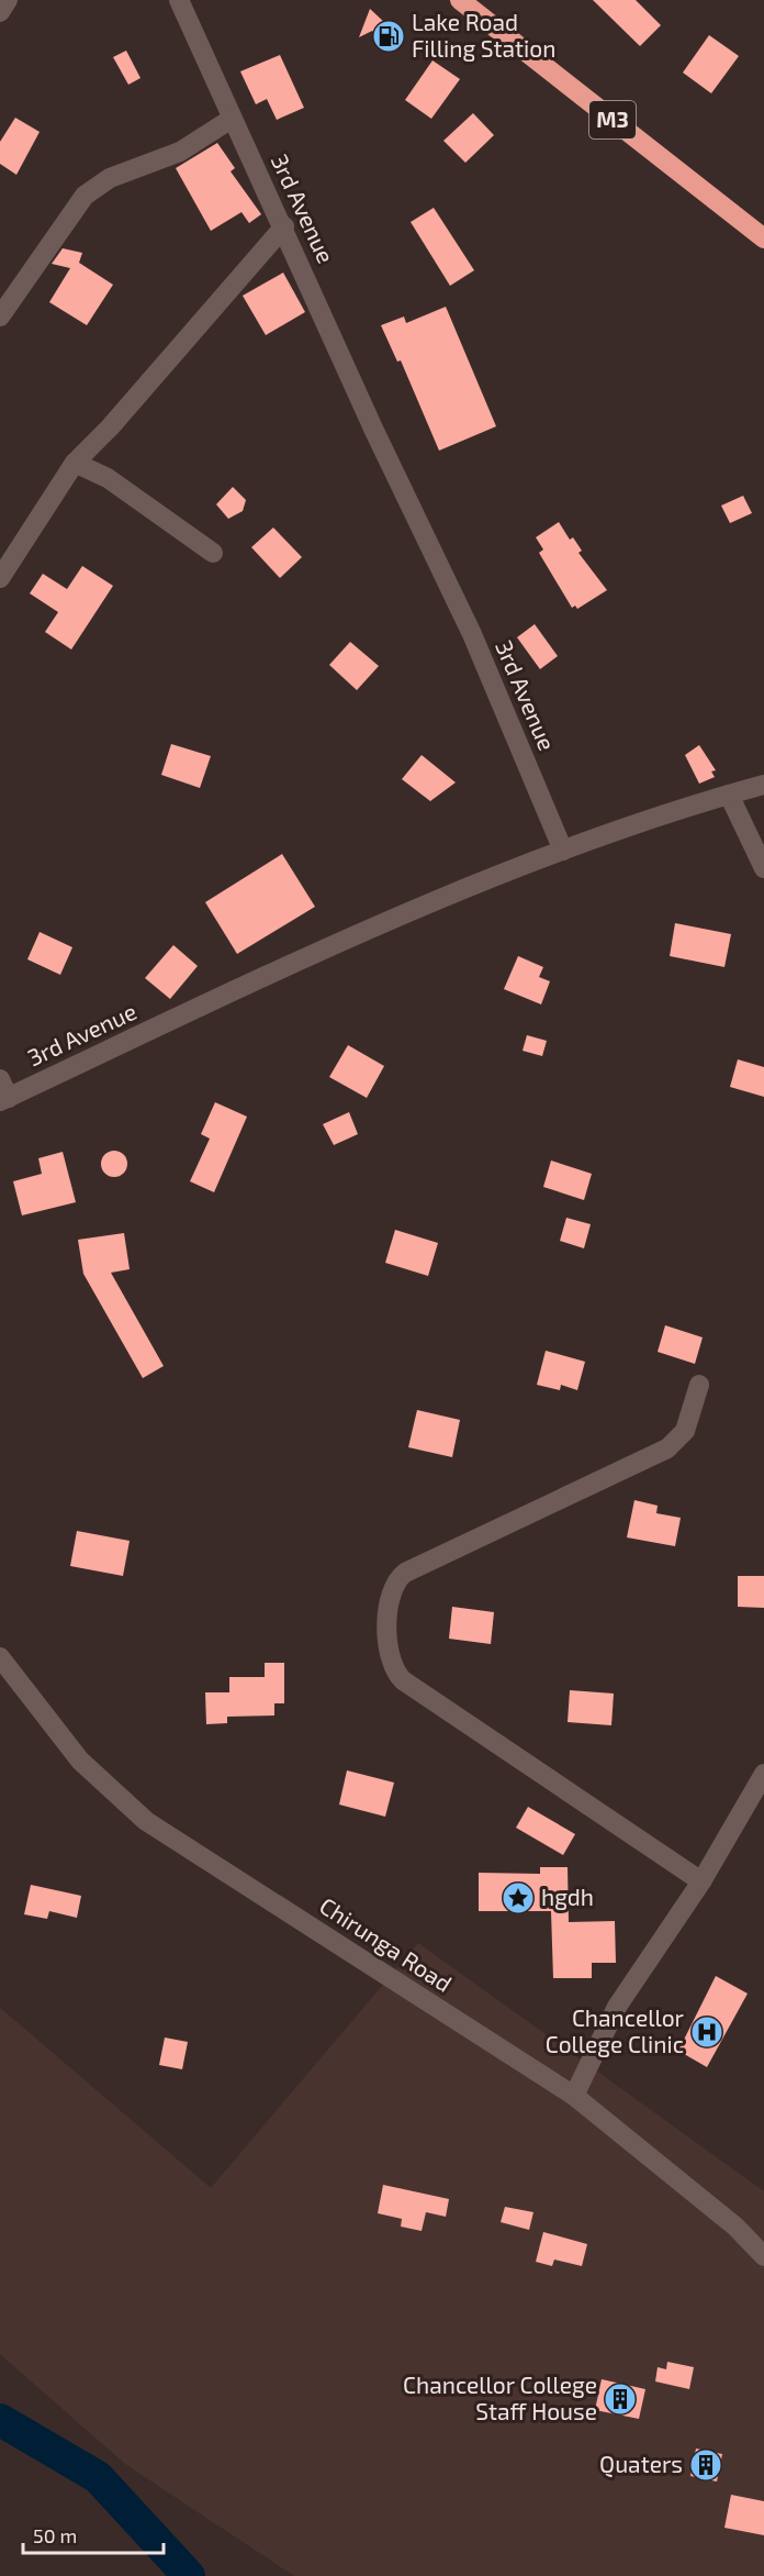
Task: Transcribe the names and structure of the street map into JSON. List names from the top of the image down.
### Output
{
  "streets": {
    "highway": ["M3"],
    "street": ["3rd Avenue", "Chirunga Road"]
  },
  "places": {
    "fuel station": ["Lake Road Filling Station"],
    "place": ["hgdh"],
    "hospital": ["Chancellor College Clinic"],
    "building": ["Chancellor College Staff House", "Quaters"]
  },
  "scale_bar": "50 m"
}
